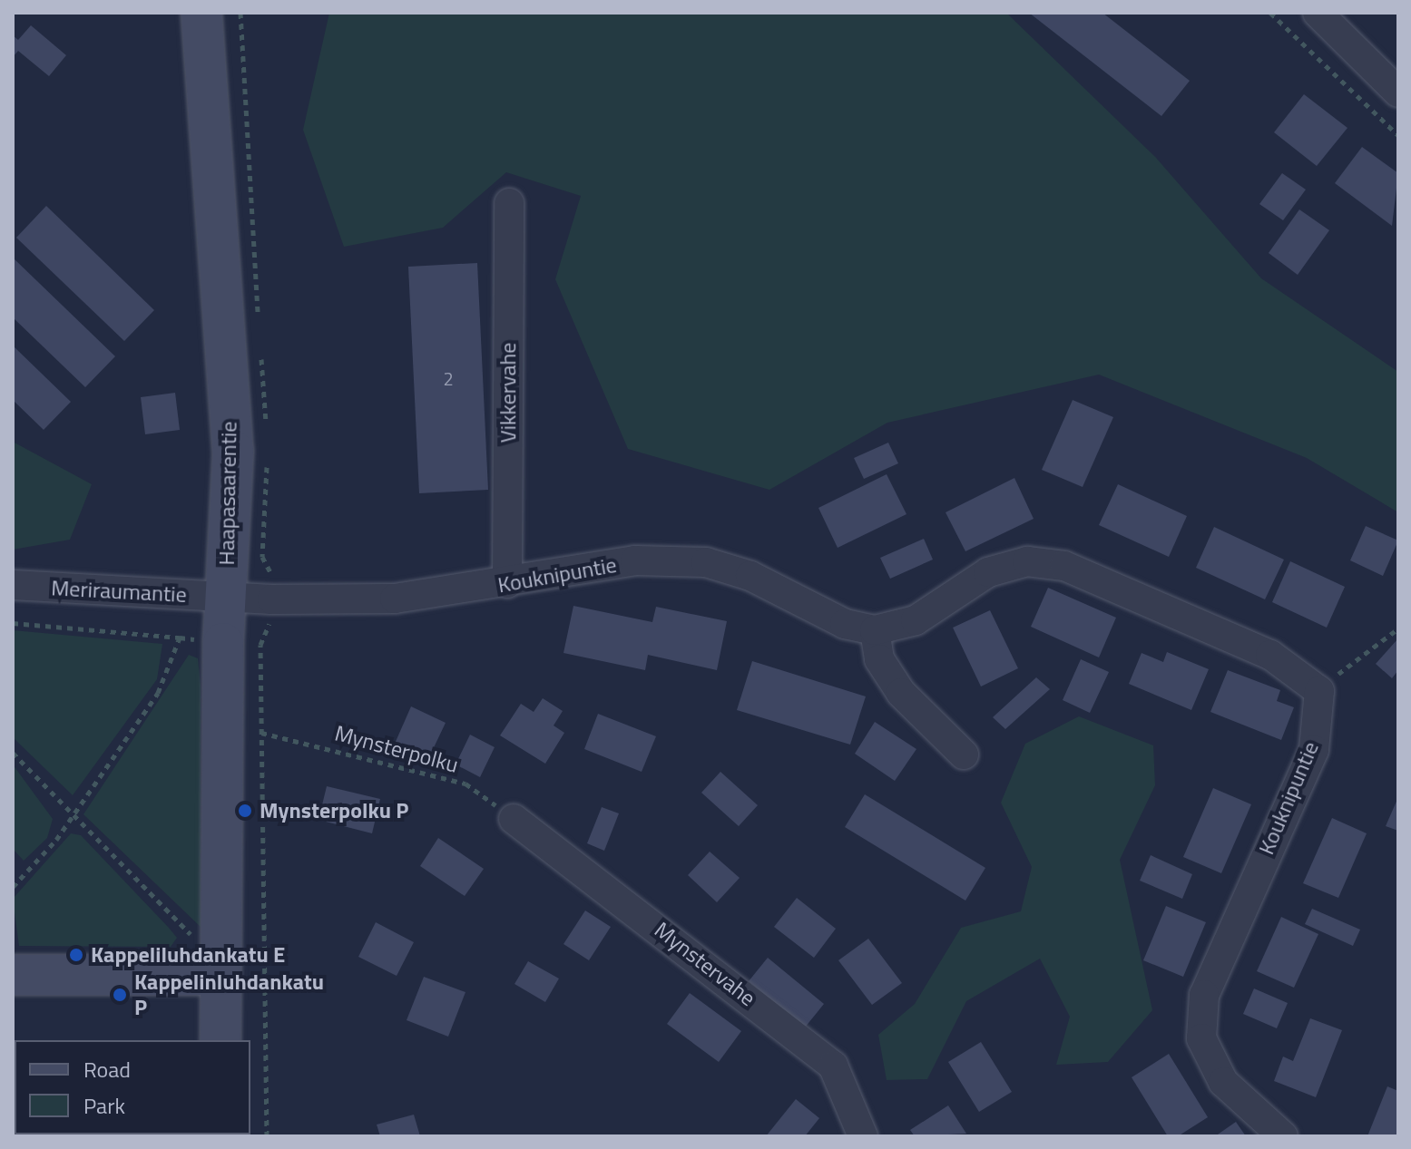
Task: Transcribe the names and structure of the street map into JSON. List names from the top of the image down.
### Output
{
  "streets": {
    "main road": ["Haapasaarentie"],
    "street": [
      "Vikkervahe",
      "Kouknipuntie",
      "Meriraumantie",
      "Mynstervahe"
    ],
    "path": ["Mynsterpolku"]
  },
  "crossings": [
    ["Vikkervahe", "Kouknipuntie"],
    ["Haapasaarentie", "Kouknipuntie"],
    ["Haapasaarentie", "Meriraumantie"],
    ["Kouknipuntie", "Meriraumantie"],
    ["Mynsterpolku", "Mynstervahe"]
  ],
  "places": ["Mynsterpolku P", "Kappeliluhdankatu E", "Kappelinluhdankatu P"],
  "house_numbers": ["2"],
  "legend": ["Road", "Park"]
}
